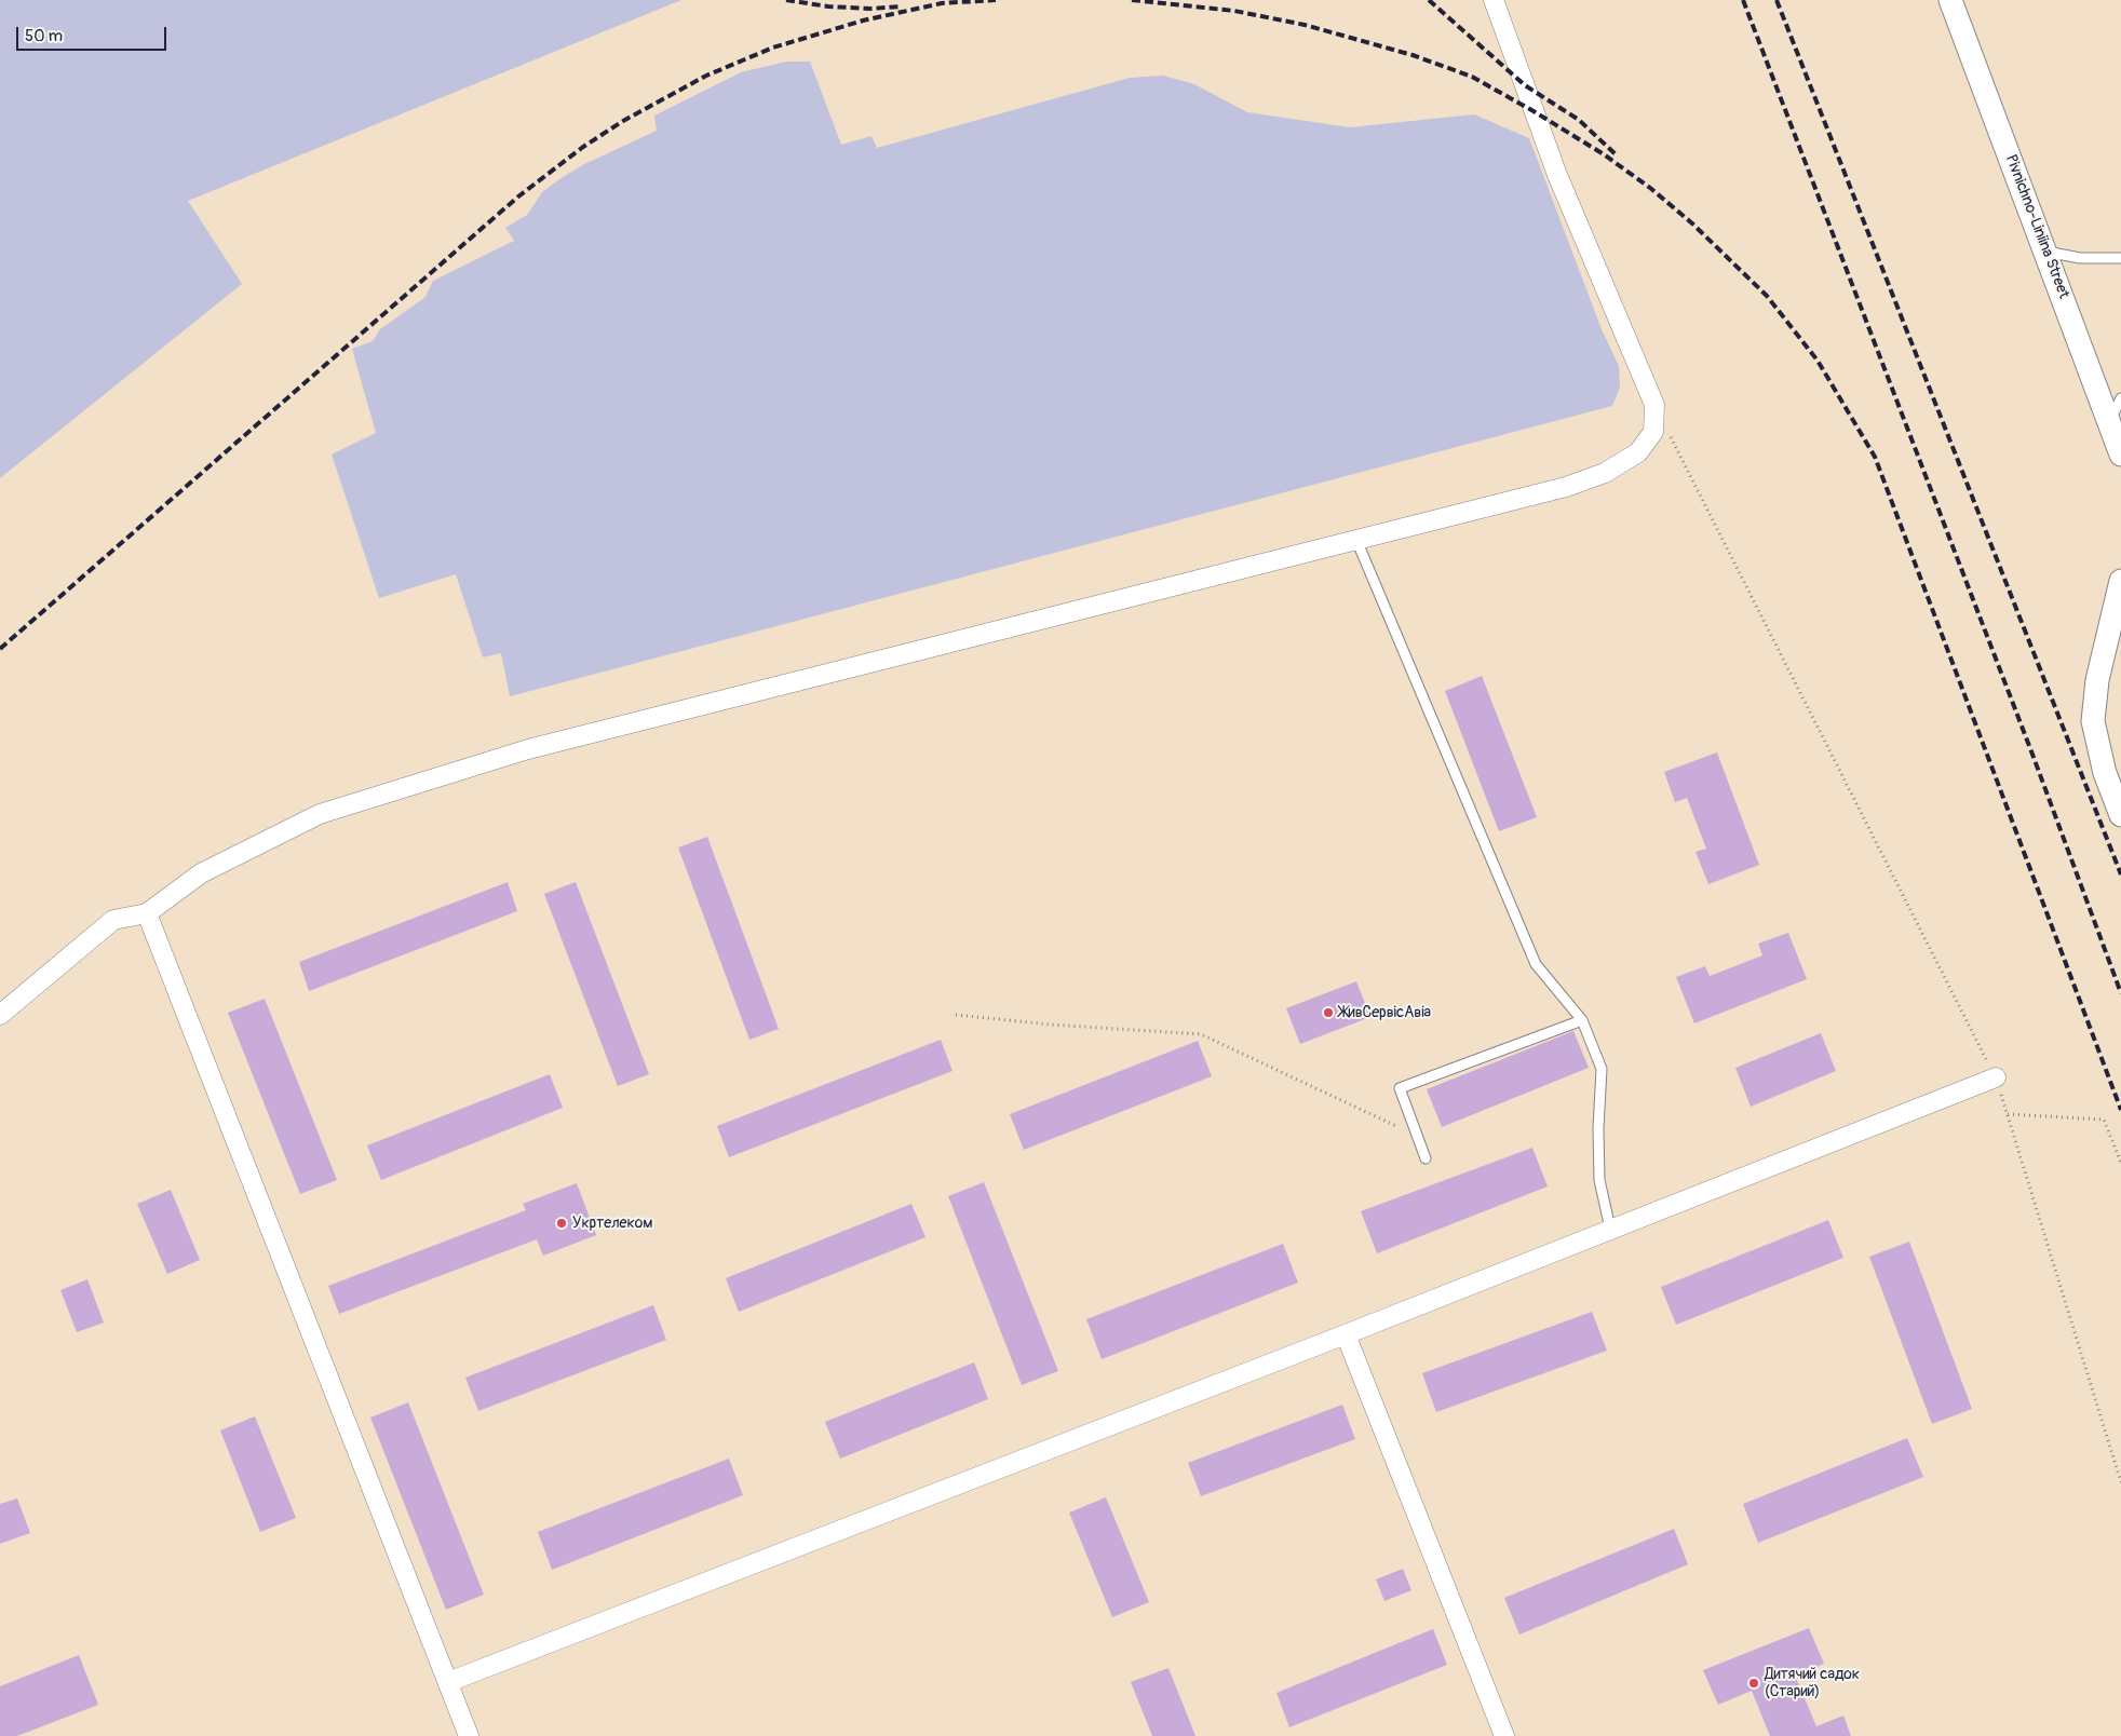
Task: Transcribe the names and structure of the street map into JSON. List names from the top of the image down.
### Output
{
  "streets": {
    "street": ["Pivnichno-Liniina Street"]
  },
  "places": ["ЖивСервісАвіа", "Укртелеком", "Дитячий садок (Старий)"],
  "scale_bar": "50 m"
}
